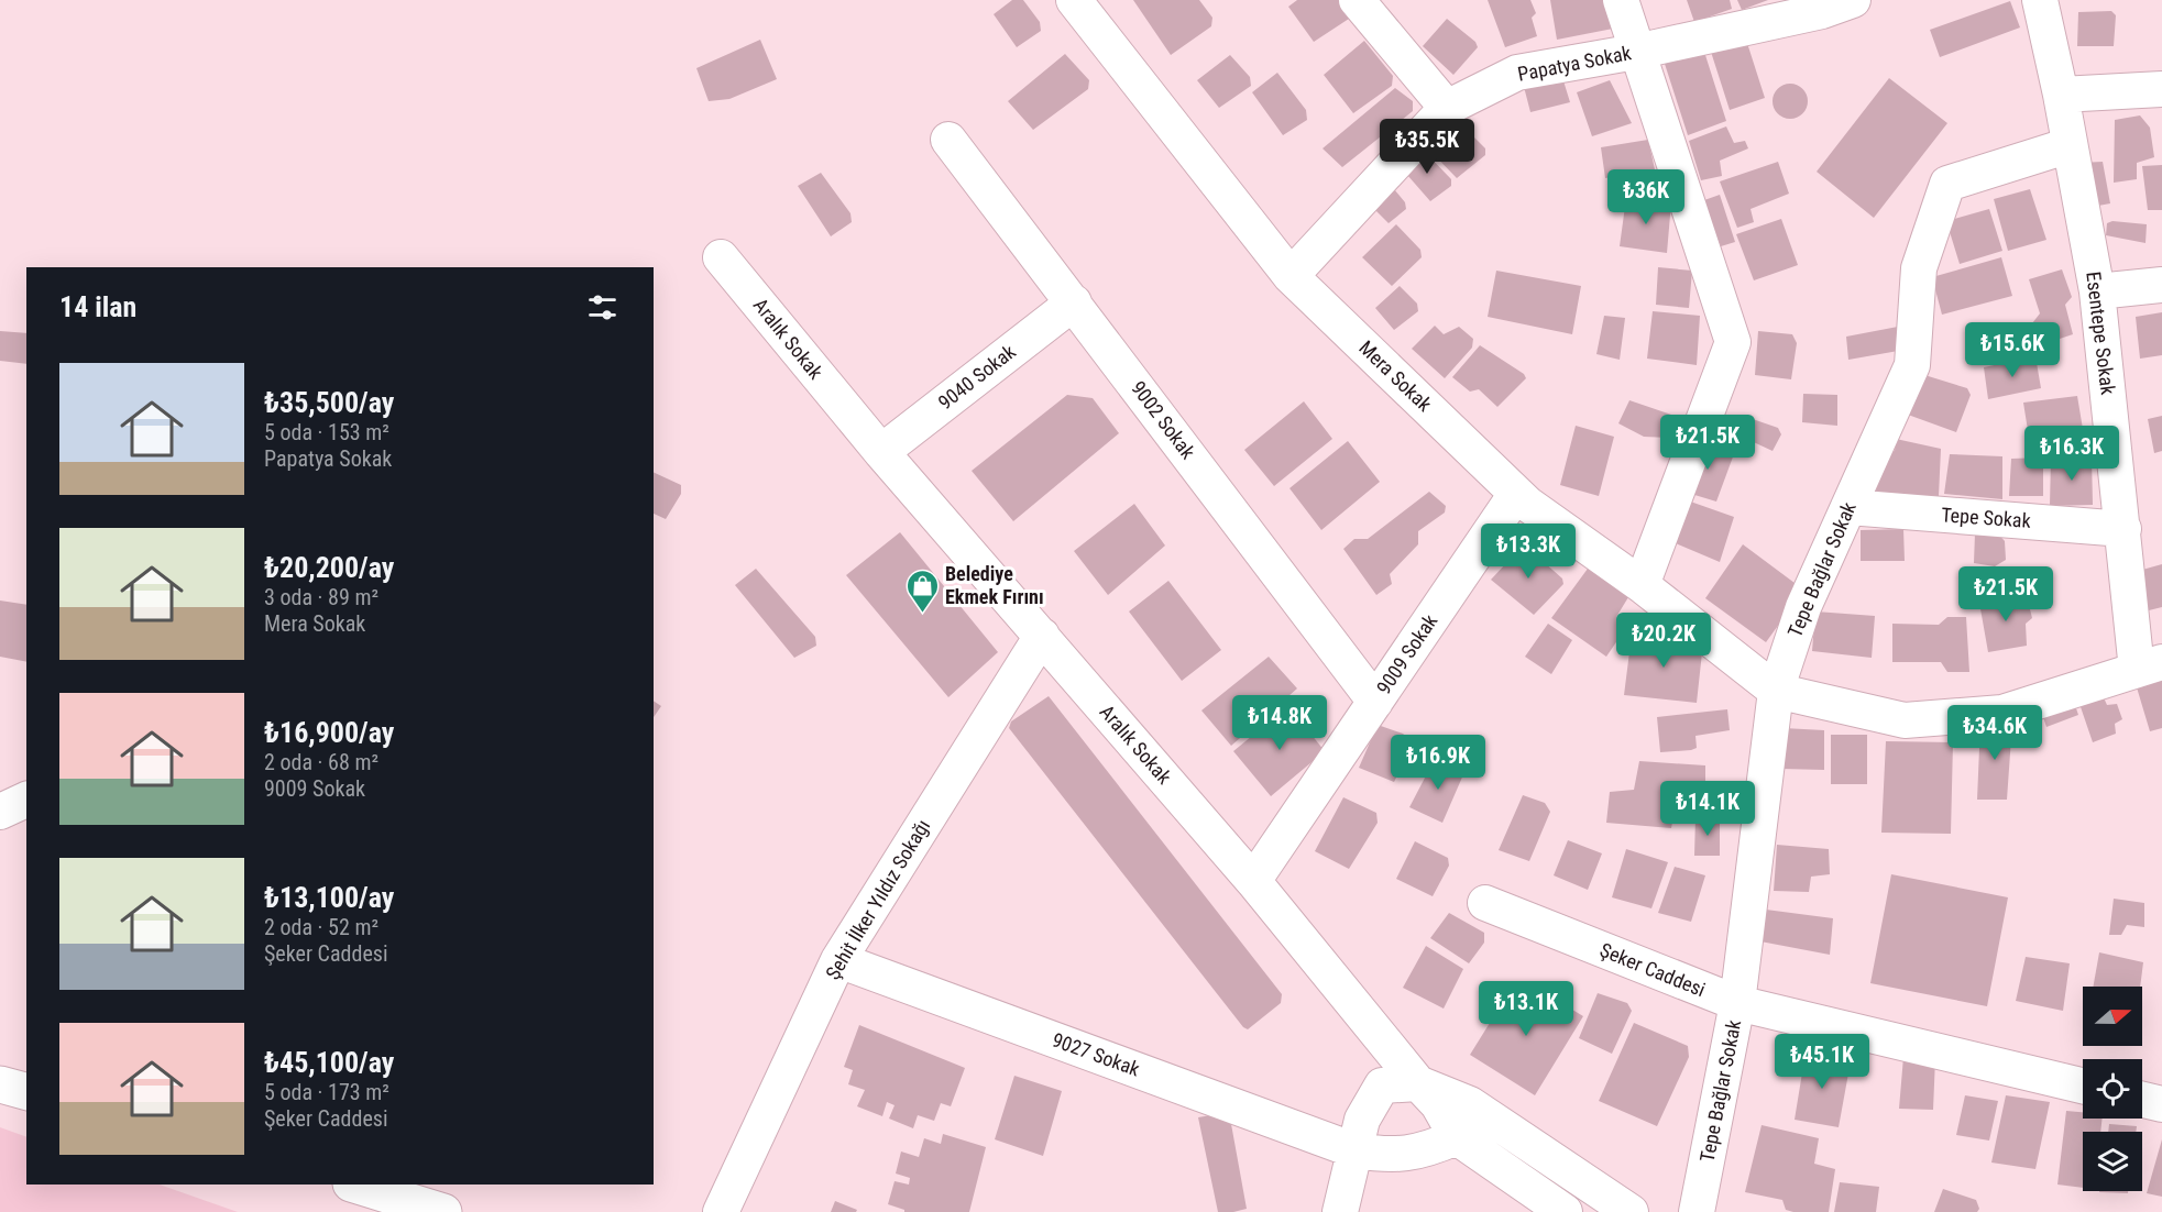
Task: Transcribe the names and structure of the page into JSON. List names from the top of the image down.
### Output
{
  "streets": {
    "street": [
      "Papatya Sokak",
      "Esentepe Sokak",
      "Aralık Sokak",
      "Mera Sokak",
      "9040 Sokak",
      "9002 Sokak",
      "Tepe Sokak",
      "Tepe Bağlar Sokak",
      "9009 Sokak",
      "Şehit İlker Yıldız Sokağı",
      "Şeker Caddesi",
      "9027 Sokak"
    ]
  },
  "crossings": [
    ["Papatya Sokak", "Mera Sokak"],
    ["Esentepe Sokak", "Tepe Sokak"],
    ["Esentepe Sokak", "Tepe Bağlar Sokak"],
    ["Aralık Sokak", "9040 Sokak"],
    ["Aralık Sokak", "9009 Sokak"],
    ["Aralık Sokak", "Şehit İlker Yıldız Sokağı"],
    ["Aralık Sokak", "9027 Sokak"],
    ["Mera Sokak", "Tepe Bağlar Sokak"],
    ["Mera Sokak", "9009 Sokak"],
    ["9040 Sokak", "9002 Sokak"],
    ["9002 Sokak", "9009 Sokak"],
    ["Tepe Sokak", "Tepe Bağlar Sokak"],
    ["Tepe Bağlar Sokak", "Şeker Caddesi"],
    ["Şehit İlker Yıldız Sokağı", "9027 Sokak"]
  ],
  "places": {
    "shop": ["Belediye Ekmek Fırını"]
  },
  "north": "right",
  "page": {
    "price": [
      "₺35.5K",
      "₺36K",
      "₺15.6K",
      "₺21.5K",
      "₺16.3K",
      "₺13.3K",
      "₺21.5K",
      "₺20.2K",
      "₺14.8K",
      "₺34.6K",
      "₺16.9K",
      "₺14.1K",
      "₺13.1K",
      "₺45.1K"
    ],
    "heading": "14 ilan",
    "list": [
      {
        "name": "₺35,500/ay",
        "note": "5 oda · 153 m² · Papatya Sokak"
      },
      {
        "name": "₺20,200/ay",
        "note": "3 oda · 89 m² · Mera Sokak"
      },
      {
        "name": "₺16,900/ay",
        "note": "2 oda · 68 m² · 9009 Sokak"
      },
      {
        "name": "₺13,100/ay",
        "note": "2 oda · 52 m² · Şeker Caddesi"
      },
      {
        "name": "₺45,100/ay",
        "note": "5 oda · 173 m² · Şeker Caddesi"
      }
    ]
  }
}
